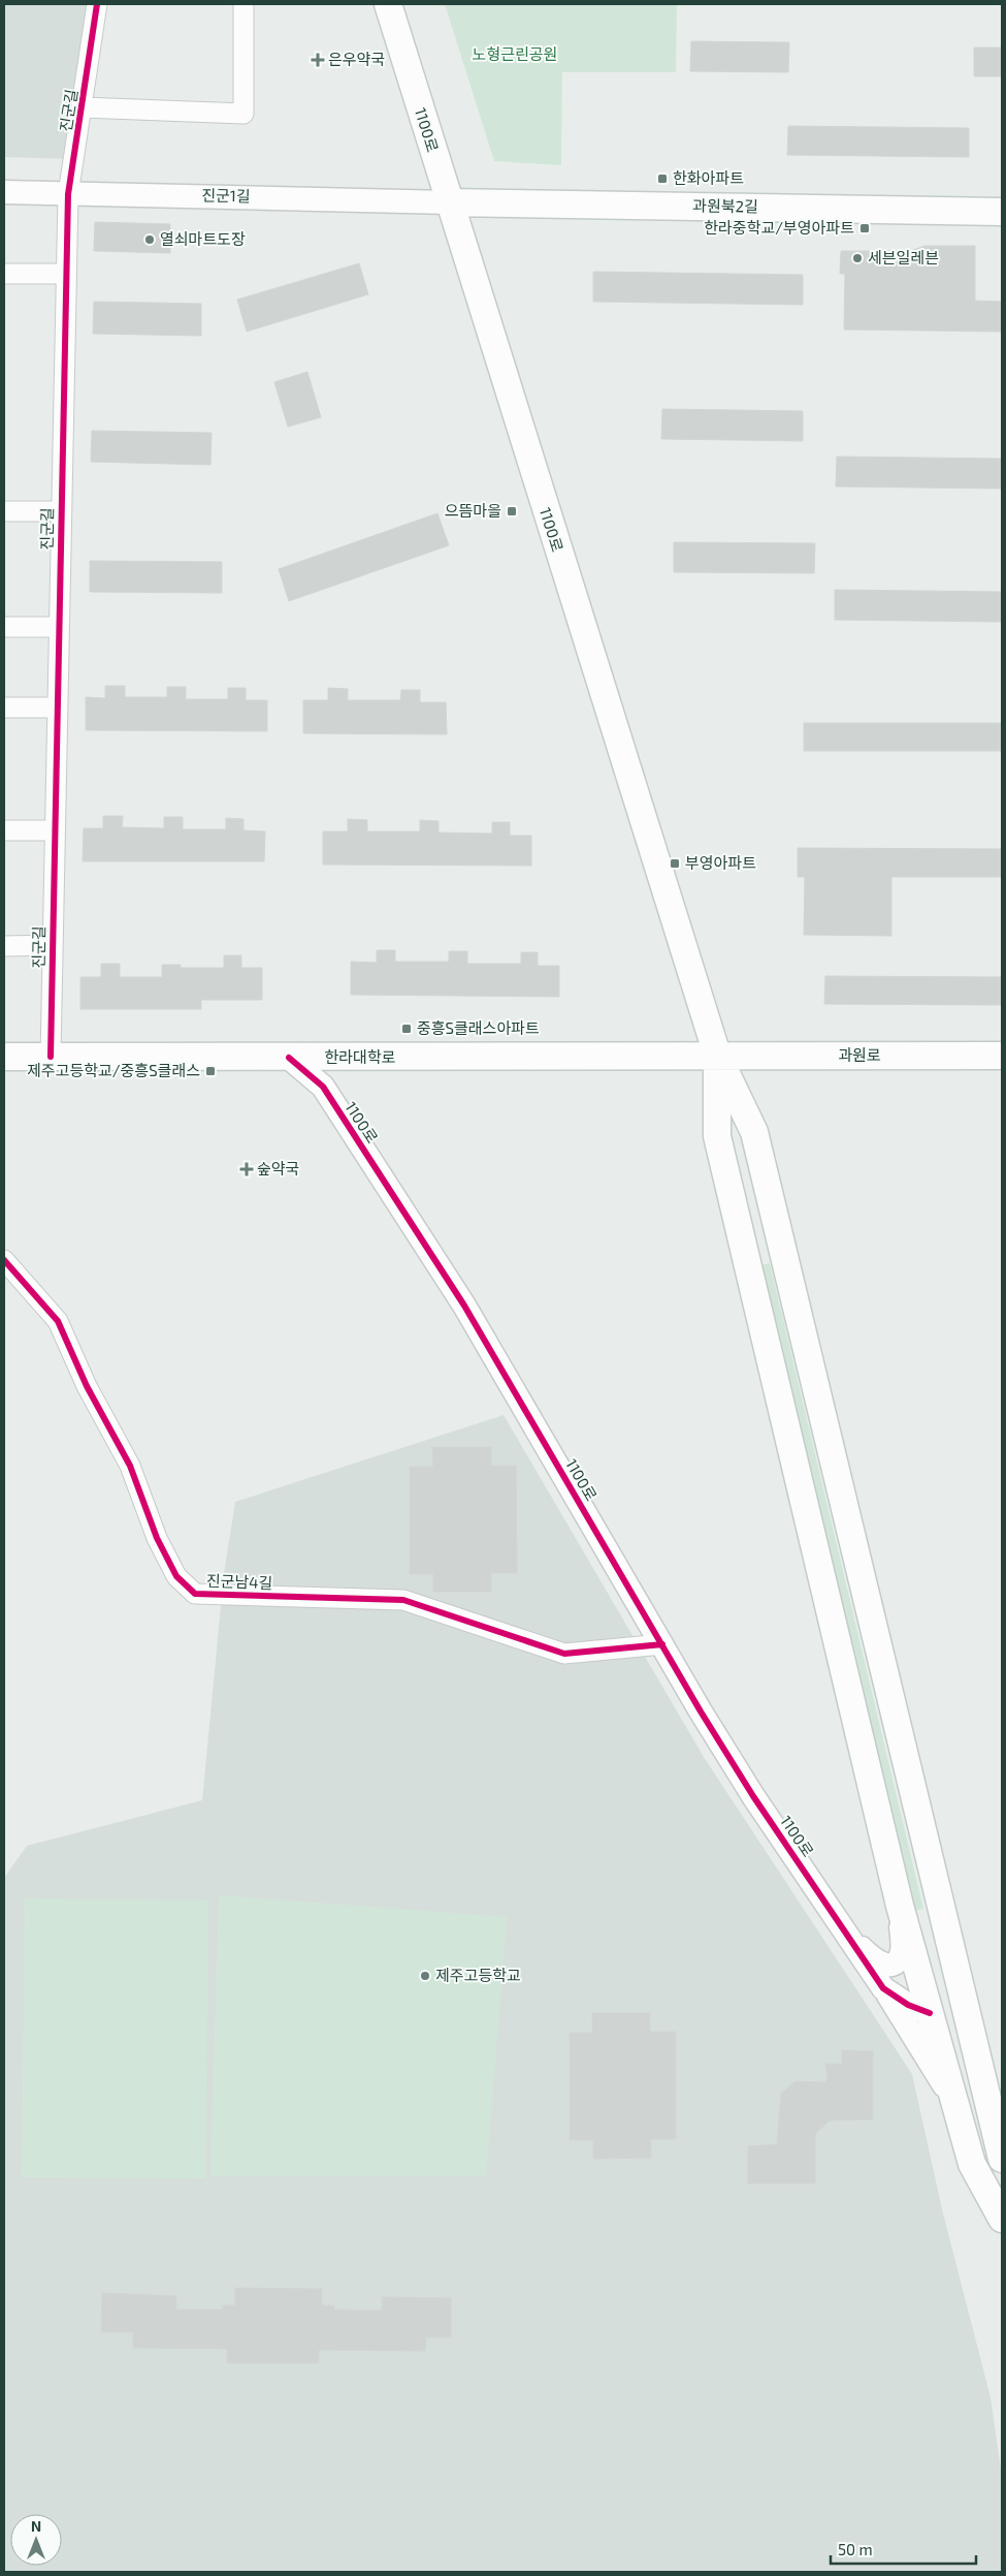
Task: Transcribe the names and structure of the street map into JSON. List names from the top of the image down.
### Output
{
  "streets": {
    "main road": [
      "1100로",
      "과원북2길",
      "과원로",
      "한라대학로"
    ],
    "street": ["진군길", "진군1길", "진군남4길"]
  },
  "crossings": [
    ["진군길", "진군1길"],
    ["진군길", "한라대학로"],
    ["1100로", "진군1길"],
    ["1100로", "과원북2길"],
    ["1100로", "과원로"],
    ["1100로", "한라대학로"],
    ["1100로", "진군남4길"],
    ["진군1길", "과원북2길"],
    ["과원로", "한라대학로"]
  ],
  "parks": ["노형근린공원"],
  "places": {
    "health": ["은우약국", "숲약국"],
    "transit": [
      "한화아파트",
      "한라중학교/부영아파트",
      "으뜸마을",
      "부영아파트",
      "중흥S클래스아파트",
      "제주고등학교/중흥S클래스"
    ],
    "other": ["열쇠마트도장", "세븐일레븐", "제주고등학교"]
  },
  "scale_bar": "50 m",
  "north": "top"
}
